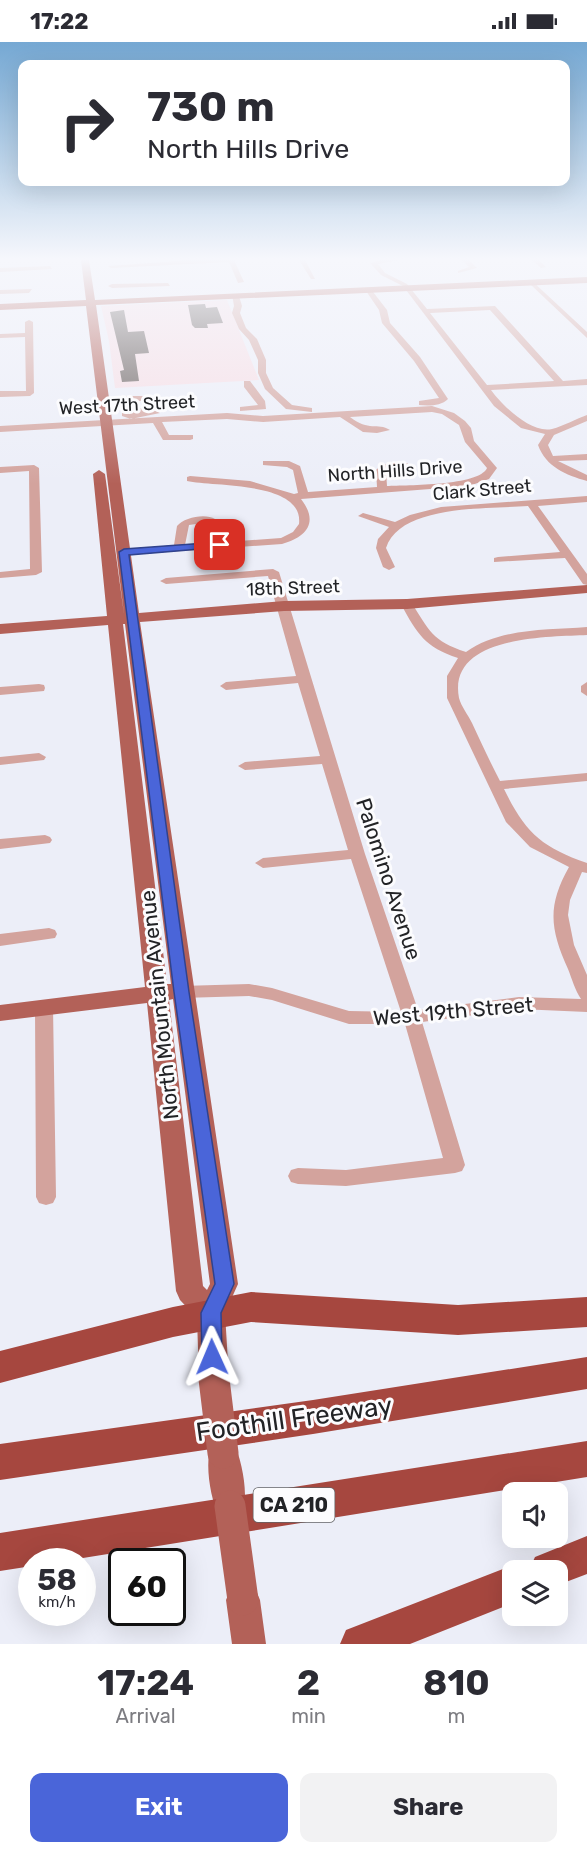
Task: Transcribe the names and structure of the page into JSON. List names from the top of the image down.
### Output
{
  "streets": {
    "highway": ["Foothill Freeway", "CA 210"],
    "main road": ["18th Street", "North Mountain Avenue", "West 19th Street"],
    "street": [
      "West 17th Street",
      "North Hills Drive",
      "Clark Street",
      "Palomino Avenue"
    ]
  },
  "crossings": [
    ["West 17th Street", "North Hills Drive"],
    ["West 17th Street", "North Mountain Avenue"],
    ["18th Street", "Palomino Avenue"],
    ["18th Street", "North Mountain Avenue"],
    ["Palomino Avenue", "West 19th Street"],
    ["North Mountain Avenue", "West 19th Street"]
  ],
  "page": {
    "status": "17:22",
    "turn": ["730 m", "North Hills Drive"],
    "speed": "58 km/h",
    "limit": "60",
    "eta": [
      "17:24",
      "Arrival",
      "2",
      "min",
      "810",
      "m"
    ],
    "buttons": ["Exit", "Share"]
  }
}
